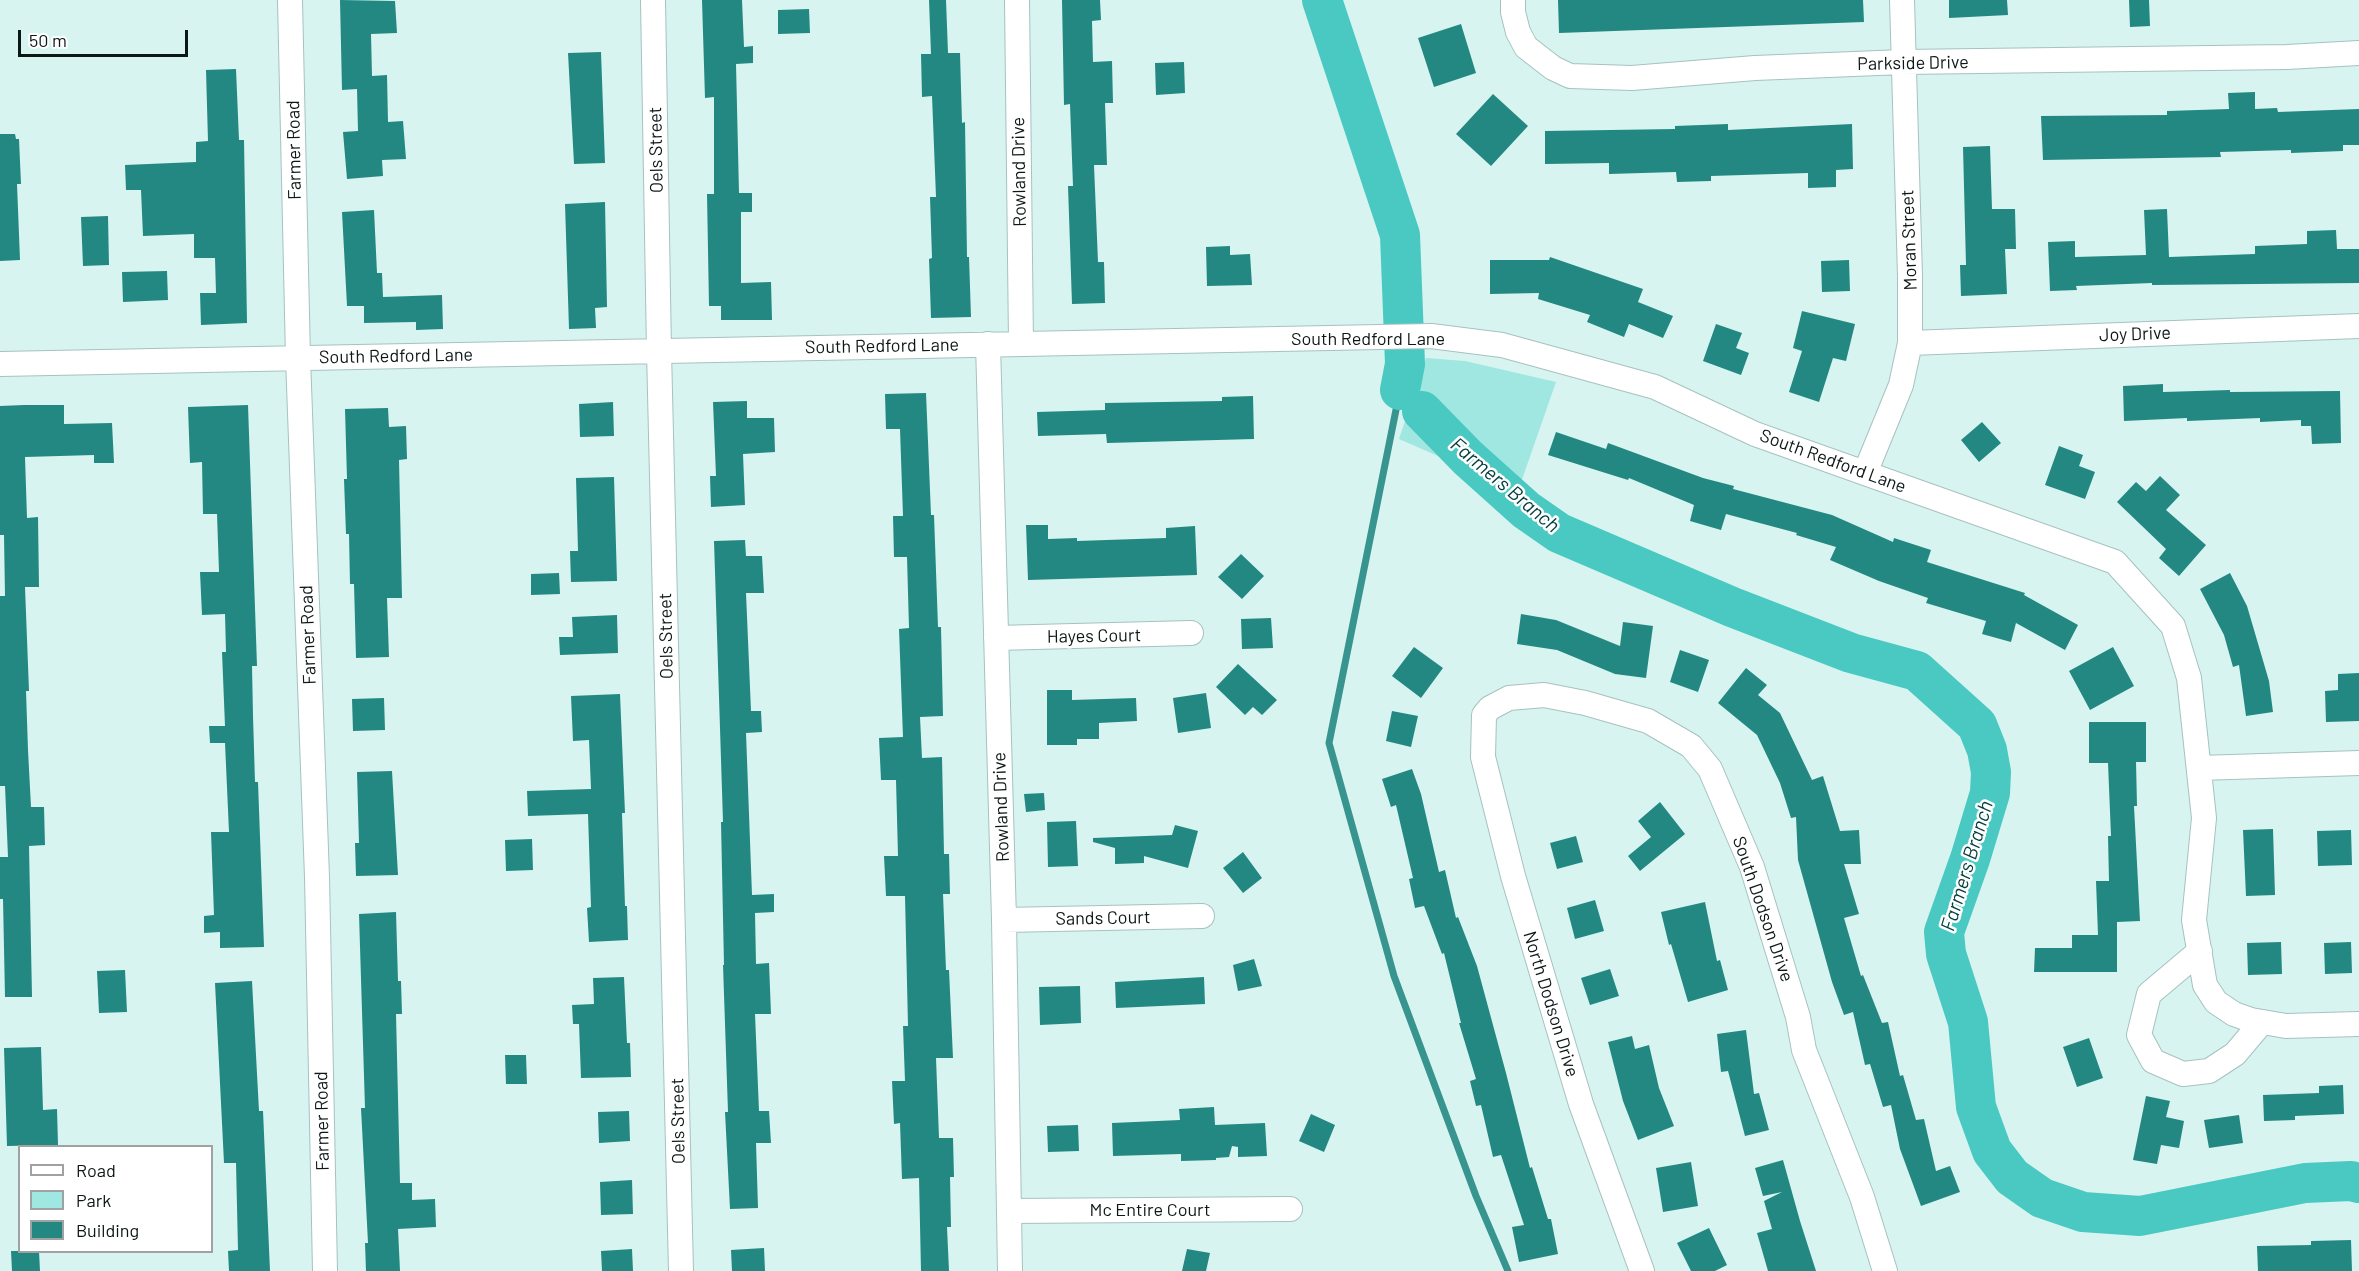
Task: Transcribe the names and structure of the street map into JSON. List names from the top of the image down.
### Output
{
  "streets": {
    "street": [
      "Parkside Drive",
      "Farmer Road",
      "Oels Street",
      "Rowland Drive",
      "Moran Street",
      "Joy Drive",
      "South Redford Lane",
      "Hayes Court",
      "South Dodson Drive",
      "Sands Court",
      "North Dodson Drive",
      "Mc Entire Court"
    ]
  },
  "crossings": [
    ["Parkside Drive", "Moran Street"],
    ["Farmer Road", "South Redford Lane"],
    ["Oels Street", "South Redford Lane"],
    ["Rowland Drive", "South Redford Lane"],
    ["Rowland Drive", "Hayes Court"],
    ["Rowland Drive", "Sands Court"],
    ["Rowland Drive", "Mc Entire Court"],
    ["Moran Street", "Joy Drive"],
    ["Moran Street", "South Redford Lane"],
    ["South Dodson Drive", "North Dodson Drive"]
  ],
  "water": ["Farmers Branch"],
  "legend": ["Road", "Park", "Building"],
  "scale_bar": "50 m"
}
